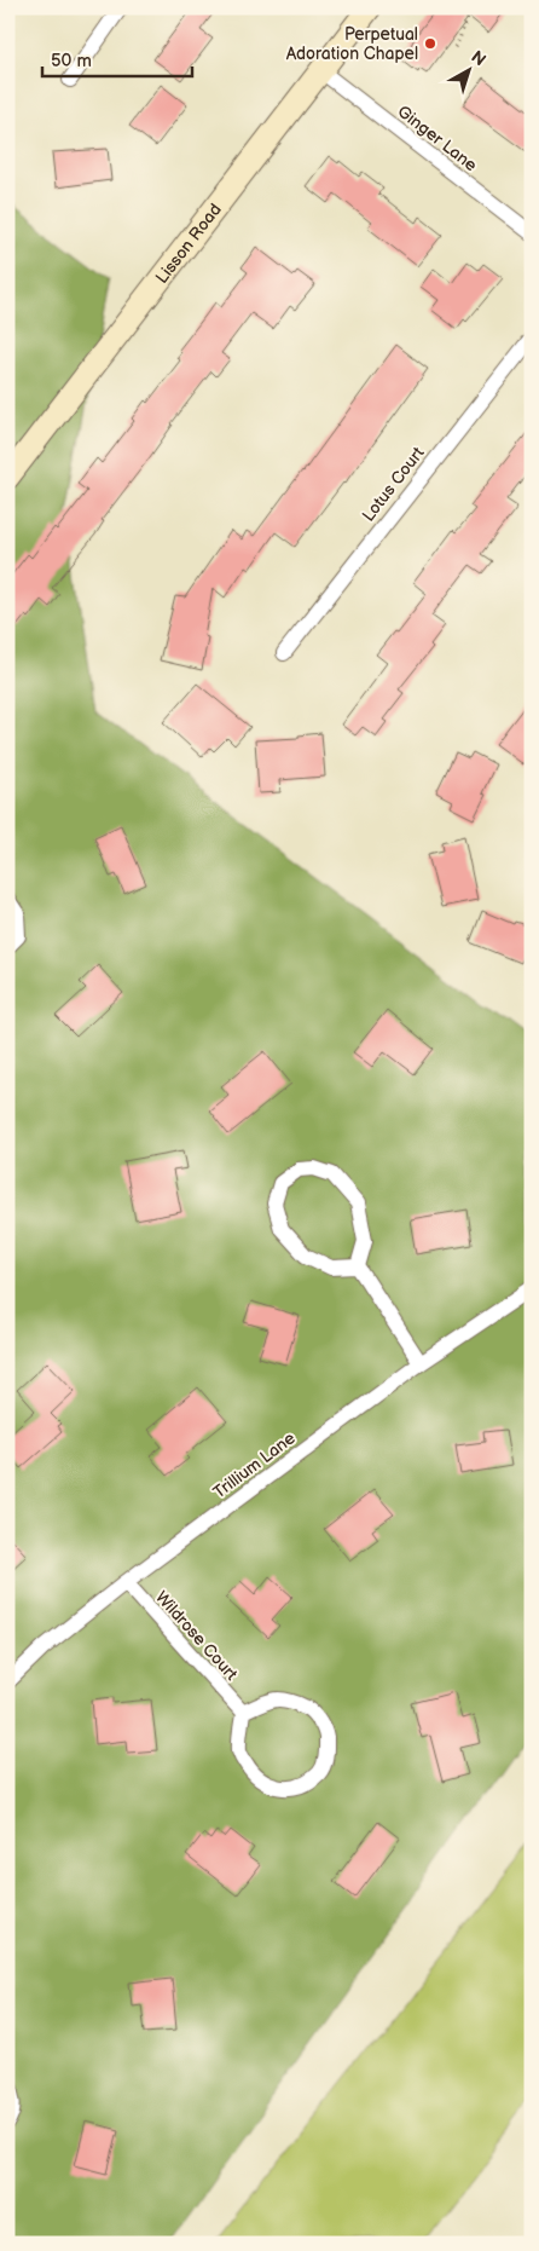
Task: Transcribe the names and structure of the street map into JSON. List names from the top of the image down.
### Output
{
  "streets": {
    "street": [
      "Ginger Lane",
      "Lisson Road",
      "Lotus Court",
      "Trillium Lane",
      "Wildrose Court"
    ]
  },
  "crossings": [
    ["Ginger Lane", "Lisson Road"],
    ["Trillium Lane", "Wildrose Court"]
  ],
  "places": ["Perpetual Adoration Chapel"],
  "scale_bar": "50 m",
  "north": "top right"
}
